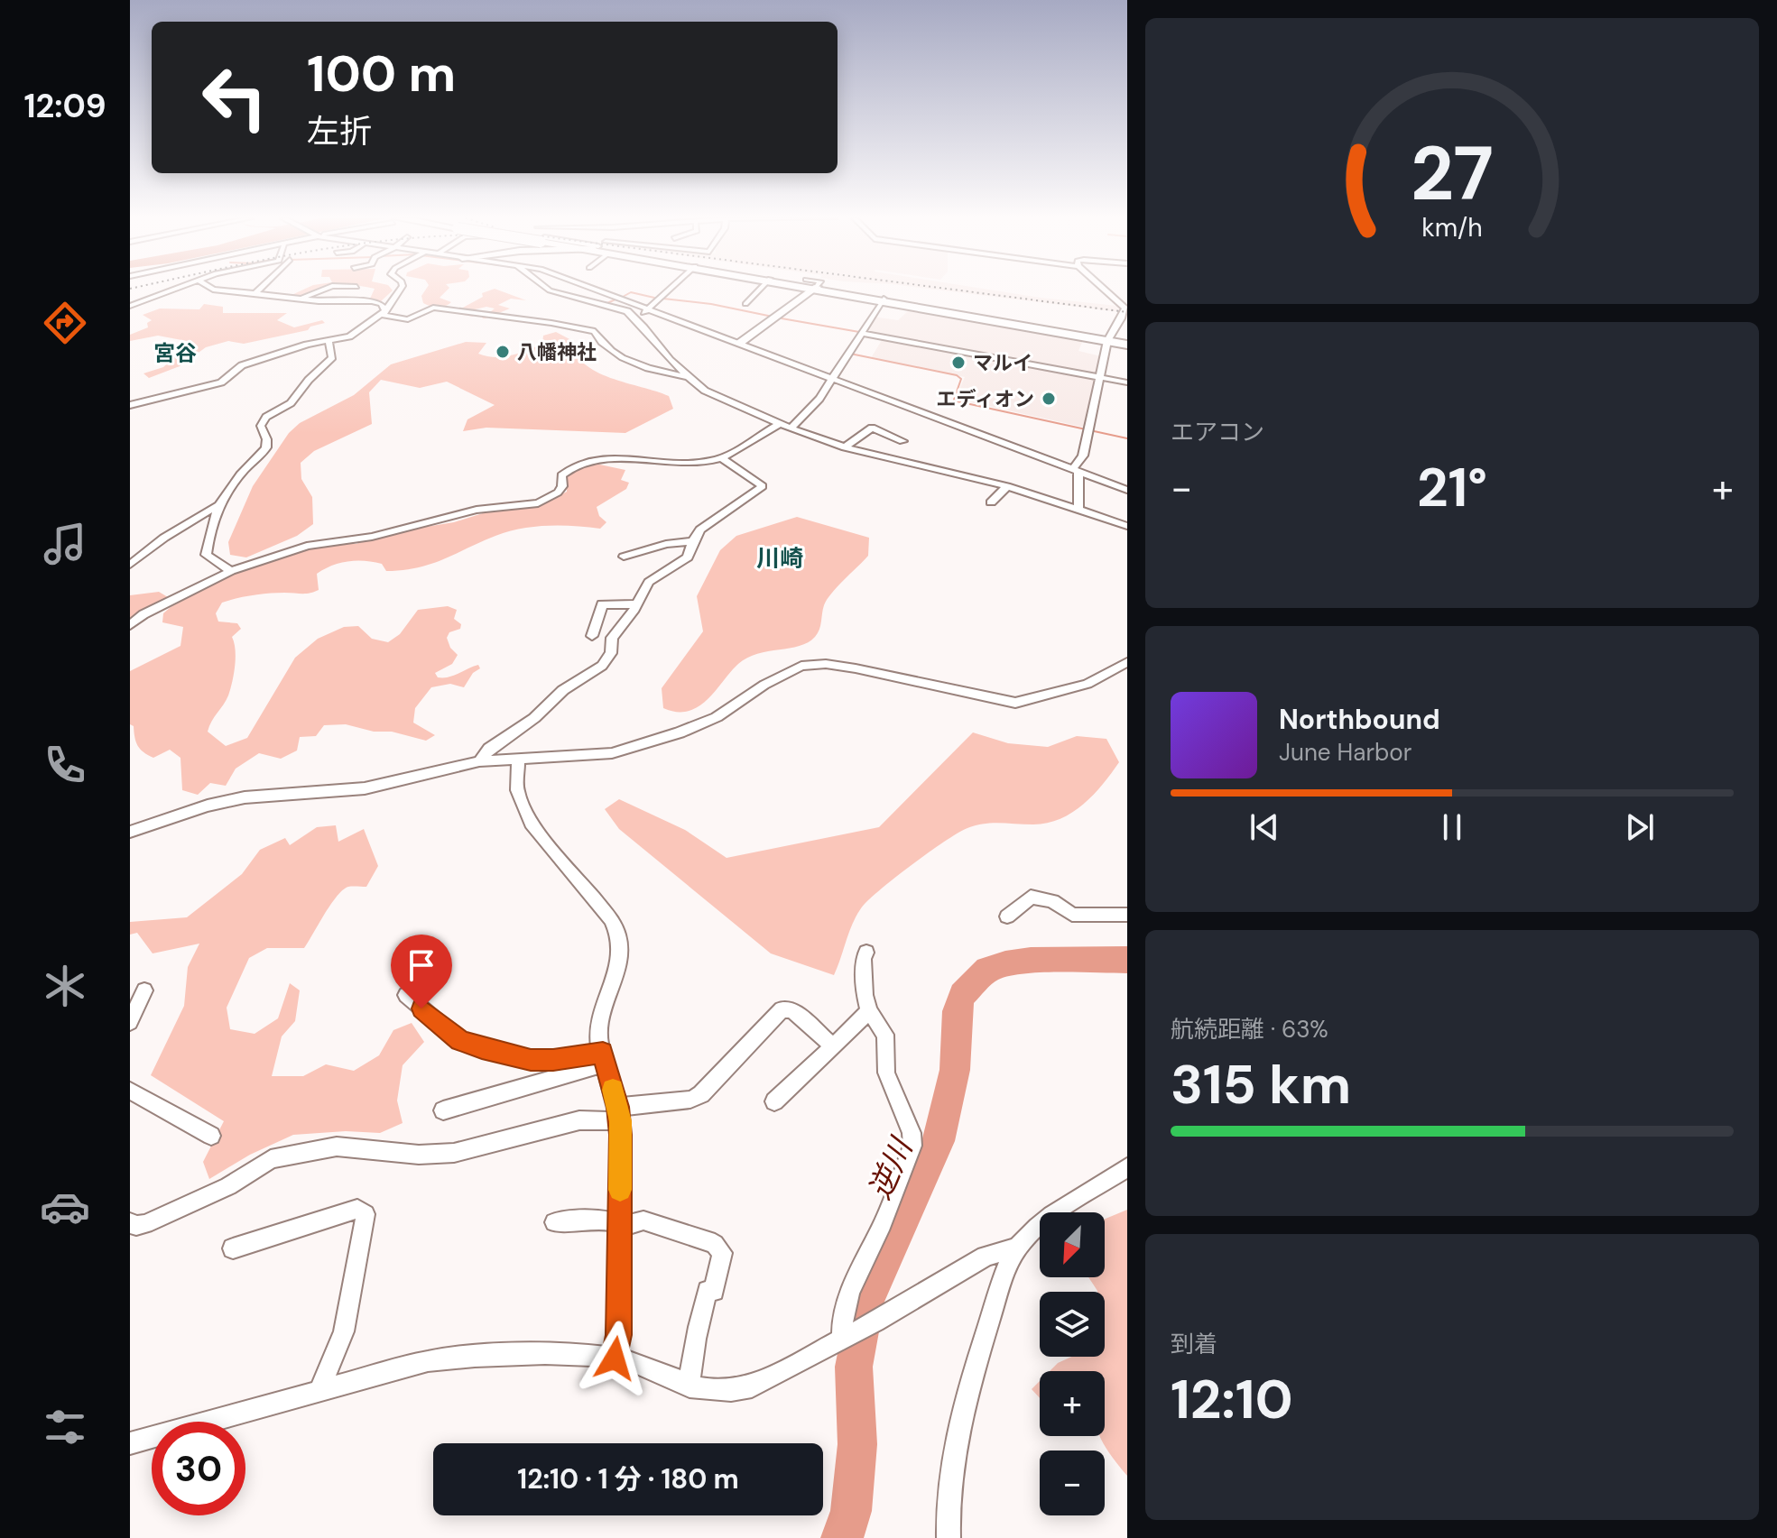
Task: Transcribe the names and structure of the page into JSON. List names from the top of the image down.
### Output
{
  "districts": ["宮谷", "川崎"],
  "water": ["逆川"],
  "places": ["八幡神社", "マルイ", "エディオン"],
  "north": "bottom left",
  "page": {
    "tabs": "12:09",
    "turn": ["100 m", "左折"],
    "tile": [
      "エアコン",
      ["航続距離 · 63%", "315 km"],
      ["到着", "12:10"]
    ],
    "heat": ["−", "21°", "+"],
    "song": ["Northbound", "June Harbor"],
    "map_buttons": ["+", "−"],
    "limit": "30",
    "trip": "12:10 · 1 分 · 180 m",
    "gauge": ["27", "km/h"]
  }
}
